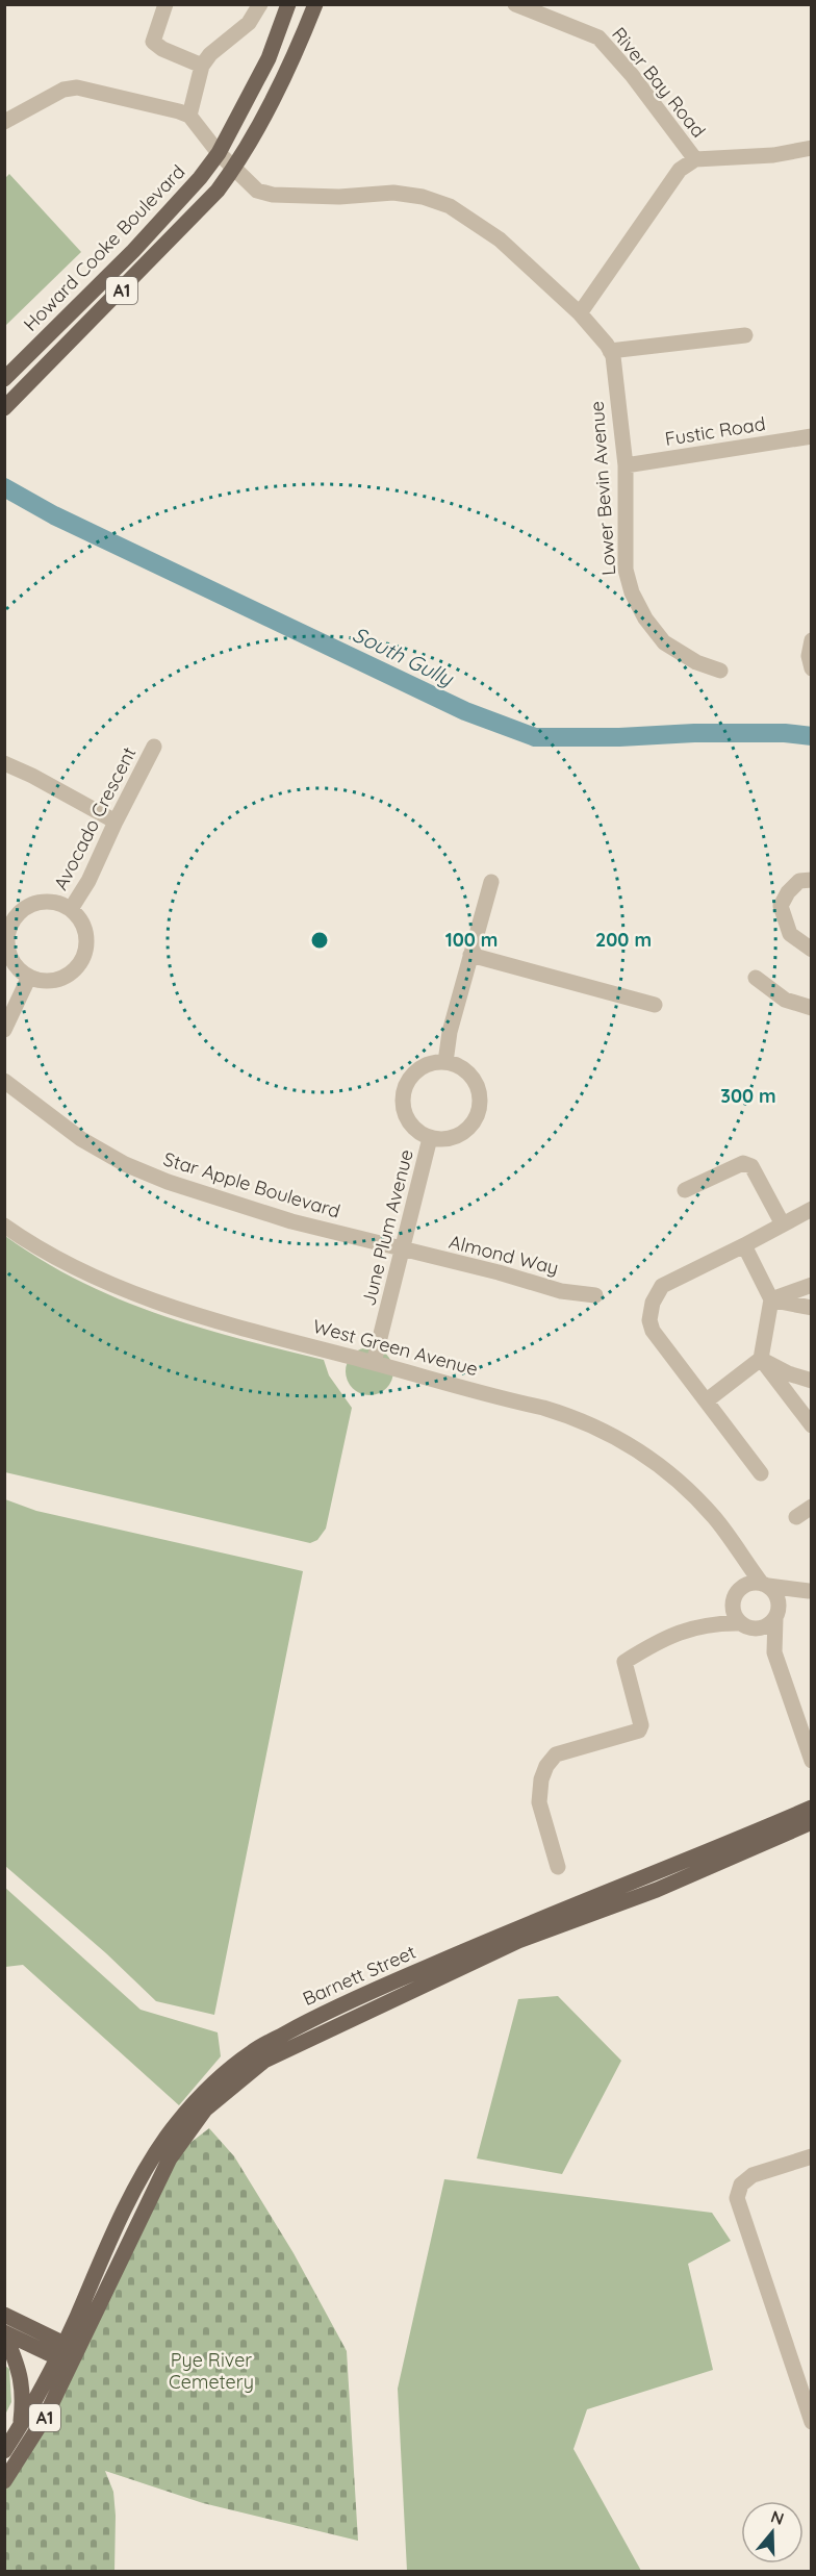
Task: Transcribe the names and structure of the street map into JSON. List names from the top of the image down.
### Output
{
  "streets": {
    "main road": ["Howard Cooke Boulevard", "A1", "Barnett Street"],
    "street": [
      "River Bay Road",
      "Fustic Road",
      "Lower Bevin Avenue",
      "Avocado Crescent",
      "Star Apple Boulevard",
      "June Plum Avenue",
      "Almond Way",
      "West Green Avenue"
    ]
  },
  "crossings": [
    ["Howard Cooke Boulevard", "Lower Bevin Avenue"],
    ["A1", "Lower Bevin Avenue"],
    ["A1", "Barnett Street"],
    ["Fustic Road", "Lower Bevin Avenue"],
    ["Star Apple Boulevard", "June Plum Avenue"],
    ["Star Apple Boulevard", "Almond Way"],
    ["June Plum Avenue", "Almond Way"],
    ["June Plum Avenue", "West Green Avenue"]
  ],
  "water": ["South Gully"],
  "parks": ["Pye River Cemetery"],
  "north": "top",
  "rings": ["100 m", "200 m", "300 m"]
}
